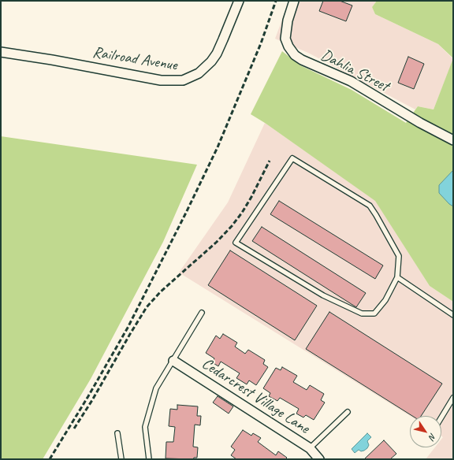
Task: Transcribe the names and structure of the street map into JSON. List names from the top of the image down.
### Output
{
  "streets": {
    "street": ["Railroad Avenue", "Dahlia Street", "Cedarcrest Village Lane"]
  },
  "north": "bottom right"
}
